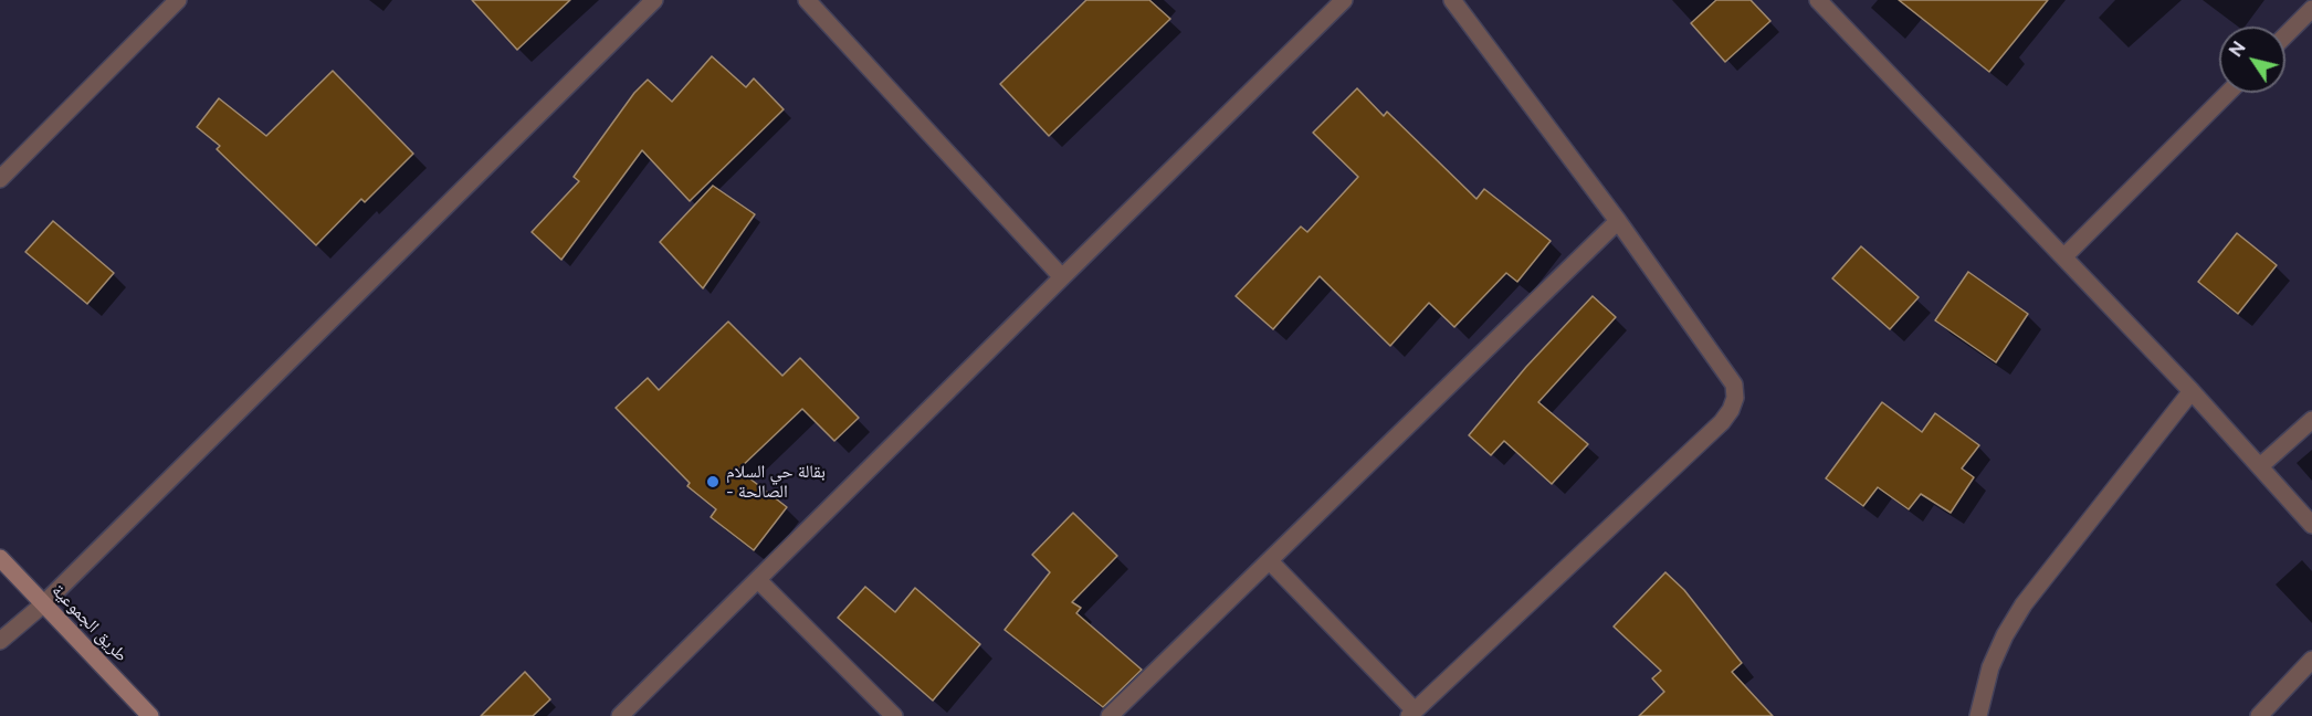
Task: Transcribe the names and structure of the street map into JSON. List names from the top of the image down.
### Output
{
  "streets": {
    "main road": ["طريق الجموعية"]
  },
  "places": ["بقالة حي السلام - الصالحة"],
  "north": "top left"
}
